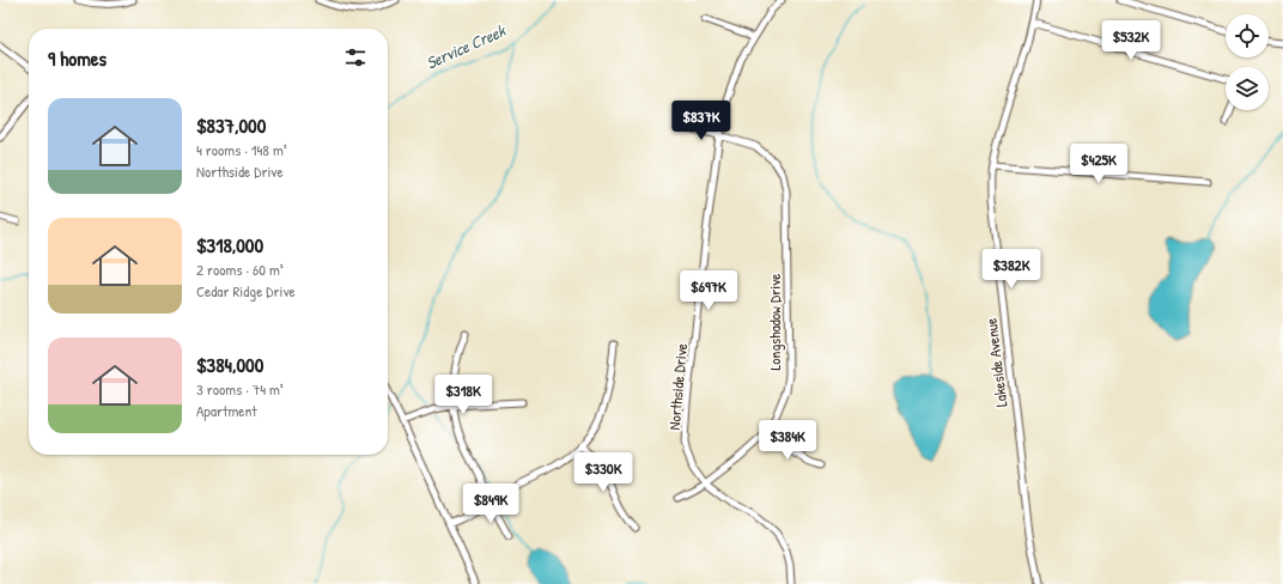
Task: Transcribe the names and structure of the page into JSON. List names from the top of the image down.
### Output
{
  "streets": {
    "street": ["Longshadow Drive", "Lakeside Avenue", "Northside Drive"]
  },
  "crossings": [
    ["Longshadow Drive", "Northside Drive"]
  ],
  "water": ["Service Creek"],
  "page": {
    "price": [
      "$532K",
      "$837K",
      "$425K",
      "$382K",
      "$697K",
      "$318K",
      "$384K",
      "$330K",
      "$849K"
    ],
    "heading": "9 homes",
    "list": [
      {
        "name": "$837,000",
        "note": "4 rooms · 148 m² · Northside Drive"
      },
      {
        "name": "$318,000",
        "note": "2 rooms · 60 m² · Cedar Ridge Drive"
      },
      {
        "name": "$384,000",
        "note": "3 rooms · 74 m² · Apartment"
      }
    ]
  }
}
